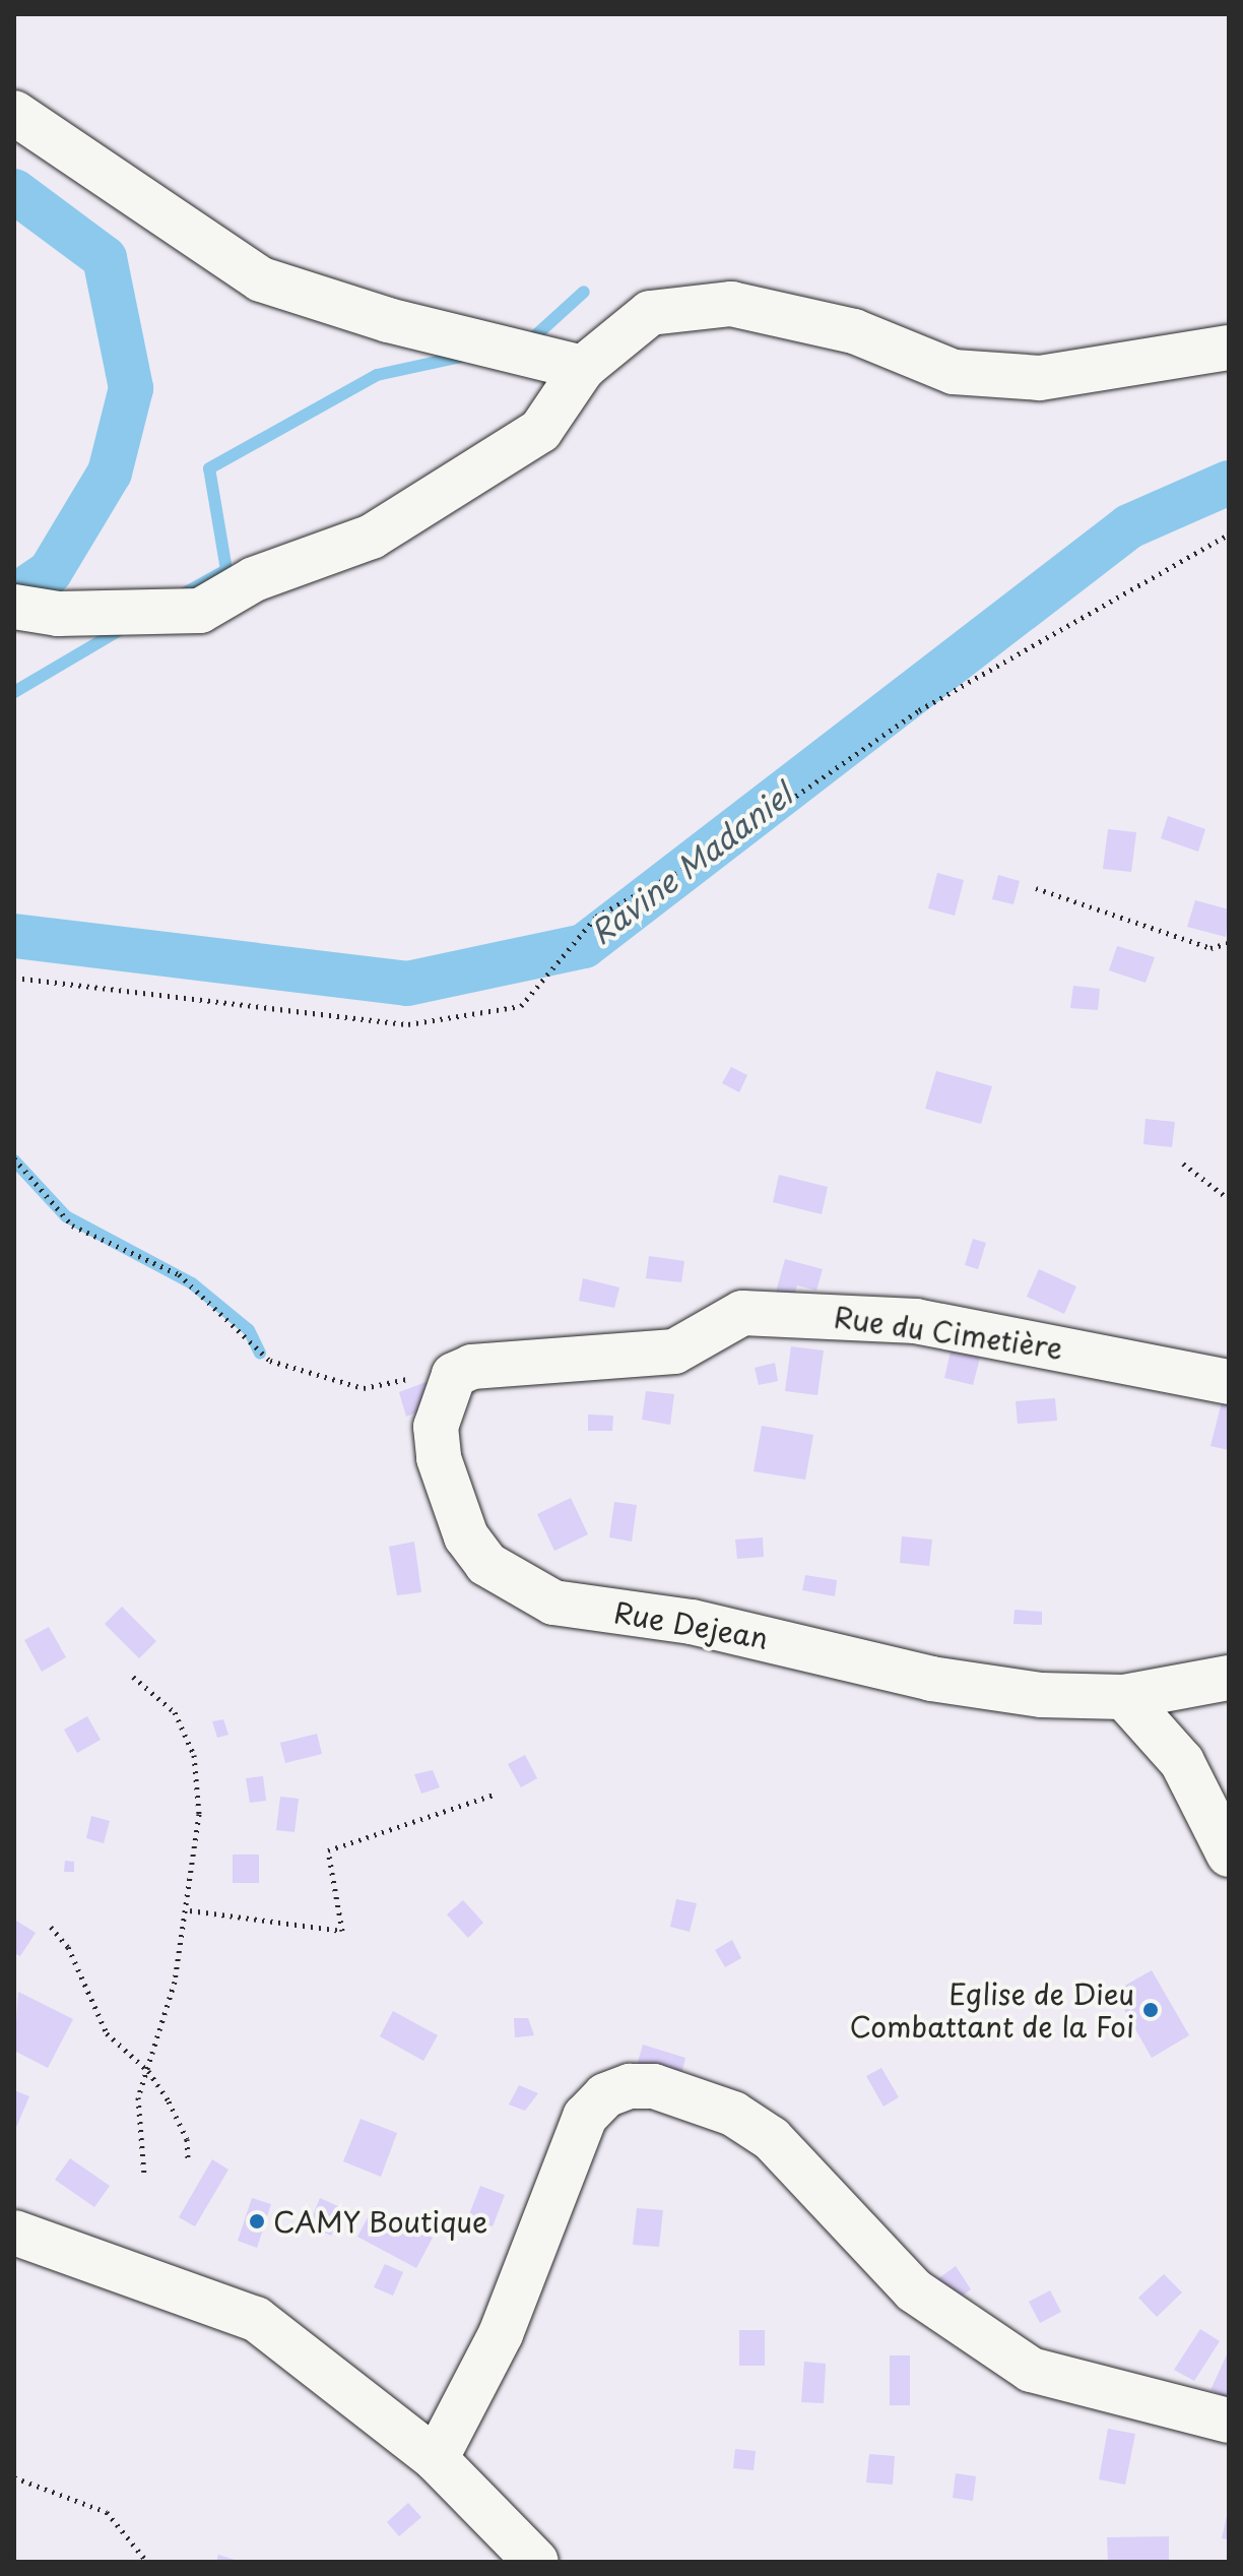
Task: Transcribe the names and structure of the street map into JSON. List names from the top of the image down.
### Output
{
  "streets": {
    "street": ["Rue du Cimetière", "Rue Dejean"]
  },
  "crossings": [
    ["Rue du Cimetière", "Rue Dejean"]
  ],
  "water": ["Ravine Madaniel"],
  "places": ["Eglise de Dieu Combattant de la Foi", "CAMY Boutique"]
}
